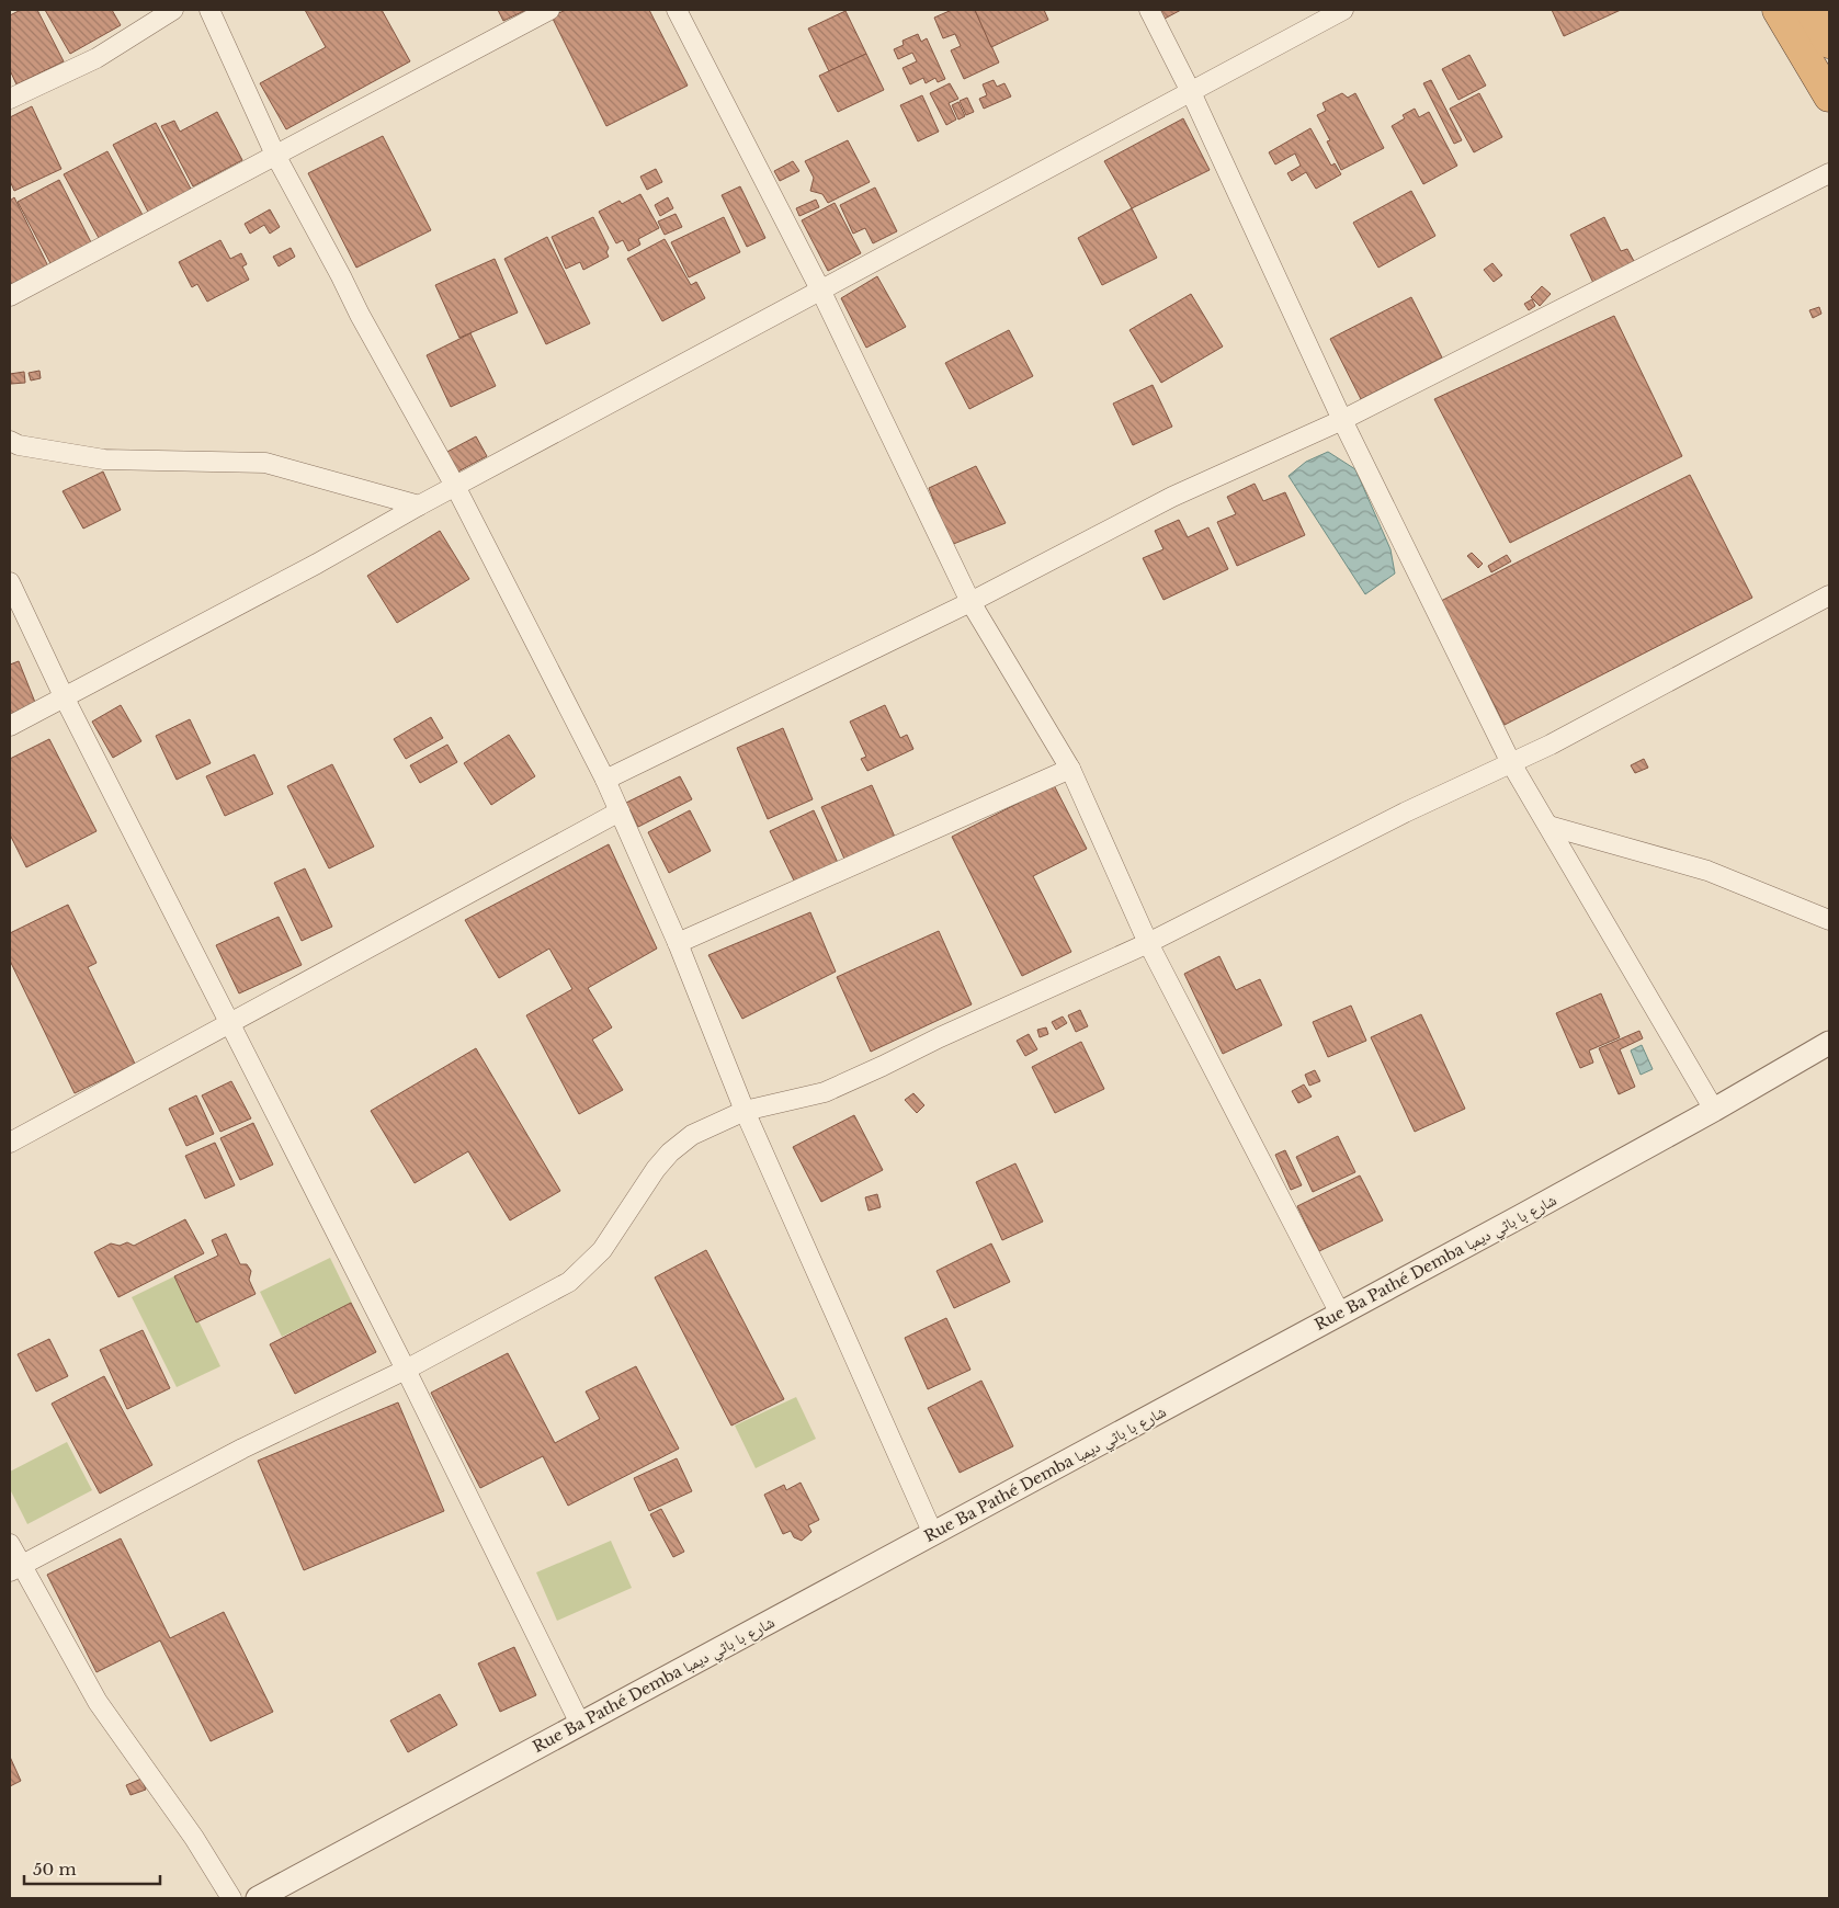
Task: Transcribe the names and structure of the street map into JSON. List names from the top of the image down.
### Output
{
  "streets": {
    "street": ["Rue Ba Pathé Demba شارع با باثي ديمبا"]
  },
  "scale_bar": "50 m"
}
